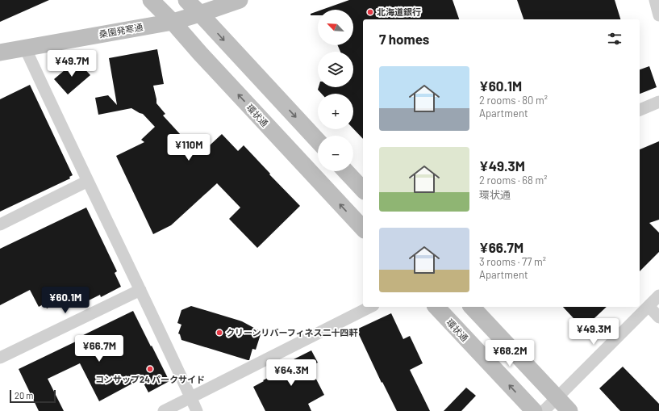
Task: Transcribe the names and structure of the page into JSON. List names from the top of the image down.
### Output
{
  "streets": {
    "street": ["桑園発寒通", "環状通"]
  },
  "crossings": [
    ["桑園発寒通", "環状通"]
  ],
  "places": ["北海道銀行", "クリーンリバーフィネス二十四軒", "コンサップ24 パークサイド"],
  "scale_bar": "20 m",
  "north": "top left",
  "page": {
    "map_buttons": ["+", "−"],
    "heading": "7 homes",
    "price": [
      "¥49.7M",
      "¥110M",
      "¥60.1M",
      "¥49.3M",
      "¥66.7M",
      "¥68.2M",
      "¥64.3M"
    ],
    "list": [
      {
        "name": "¥60.1M",
        "note": "2 rooms · 80 m² · Apartment"
      },
      {
        "name": "¥49.3M",
        "note": "2 rooms · 68 m² · 環状通"
      },
      {
        "name": "¥66.7M",
        "note": "3 rooms · 77 m² · Apartment"
      }
    ],
    "scale": "20 m"
  }
}
